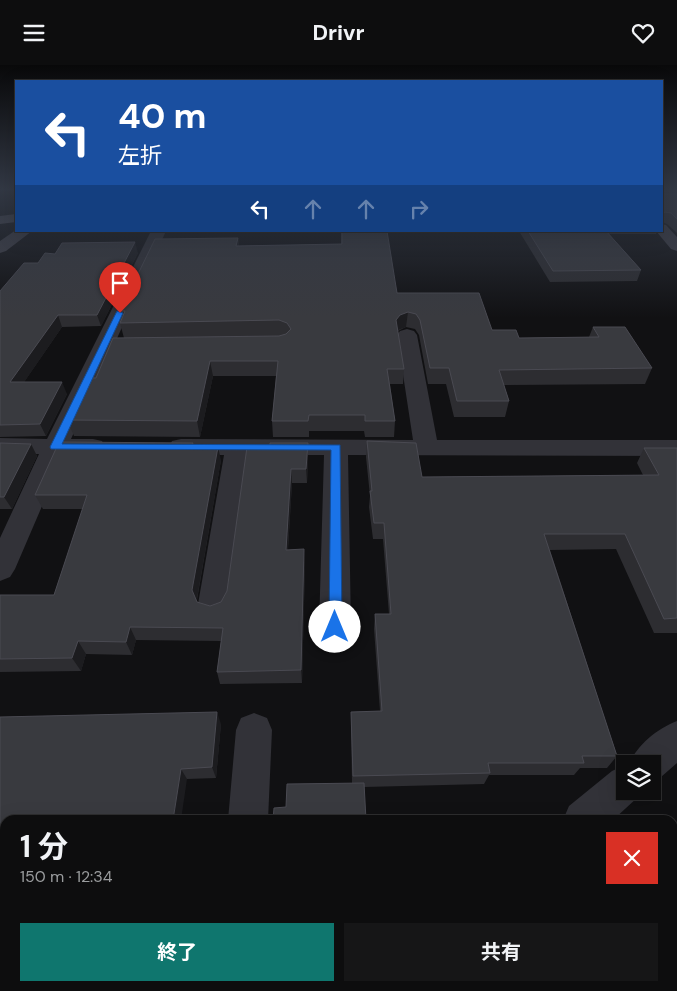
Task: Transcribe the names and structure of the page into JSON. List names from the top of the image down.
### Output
{
  "page": {
    "header": "Drivr",
    "turn": ["40 m", "左折"],
    "heading": ["1 分", "150 m · 12:34"],
    "buttons": ["終了", "共有"]
  }
}
